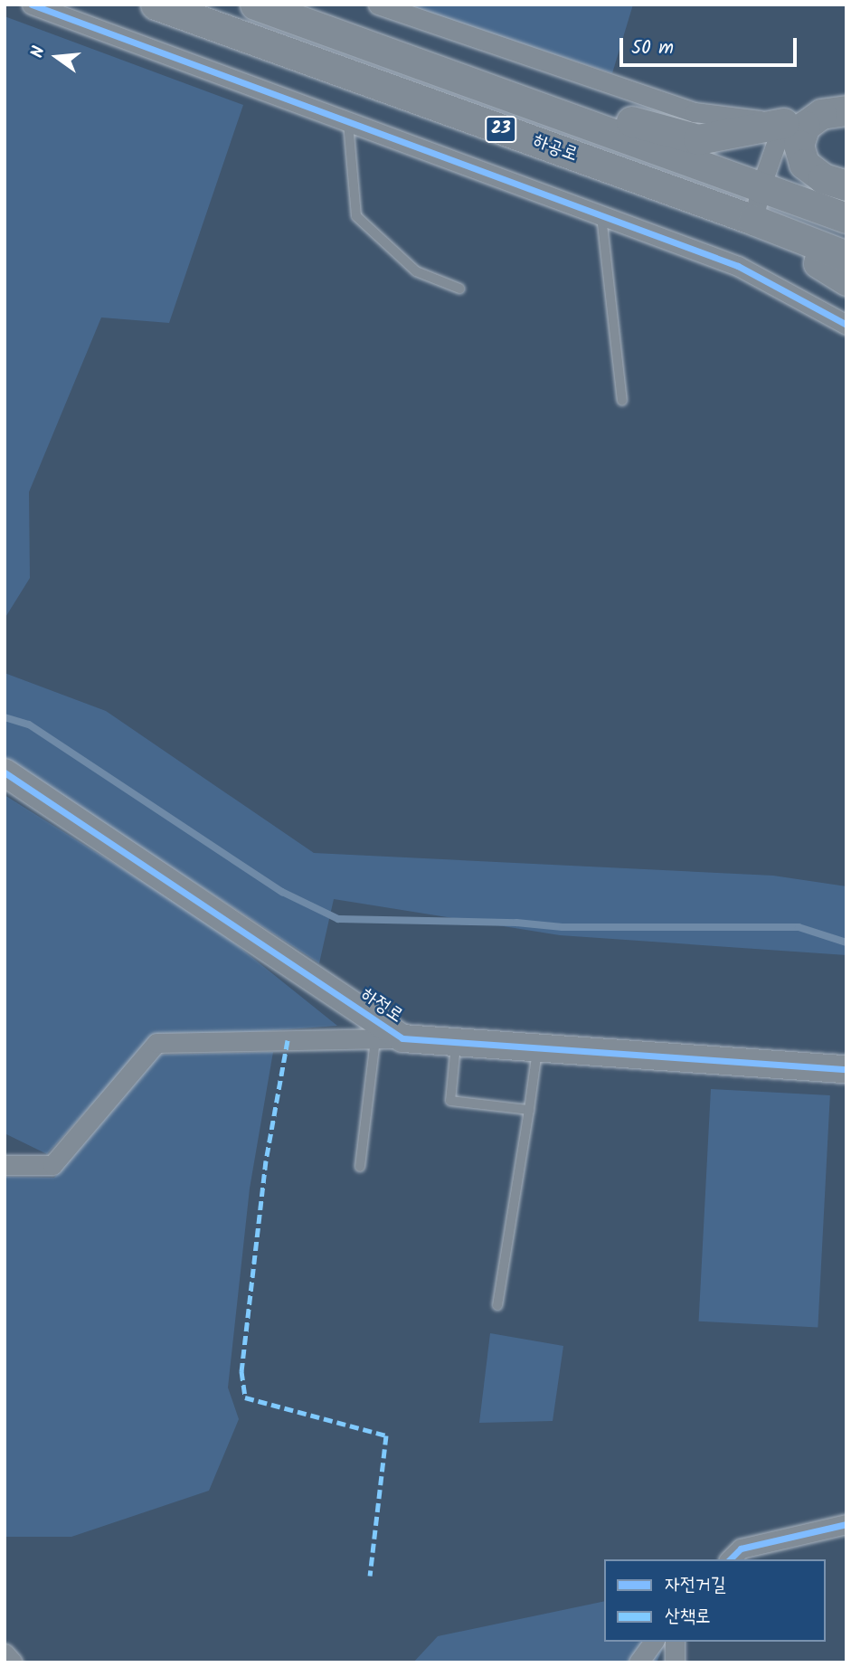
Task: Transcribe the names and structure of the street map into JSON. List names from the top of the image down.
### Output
{
  "streets": {
    "main road": ["23", "하공로"],
    "street": ["하정로"]
  },
  "legend": ["자전거길", "산책로"],
  "scale_bar": "50 m",
  "north": "left"
}
